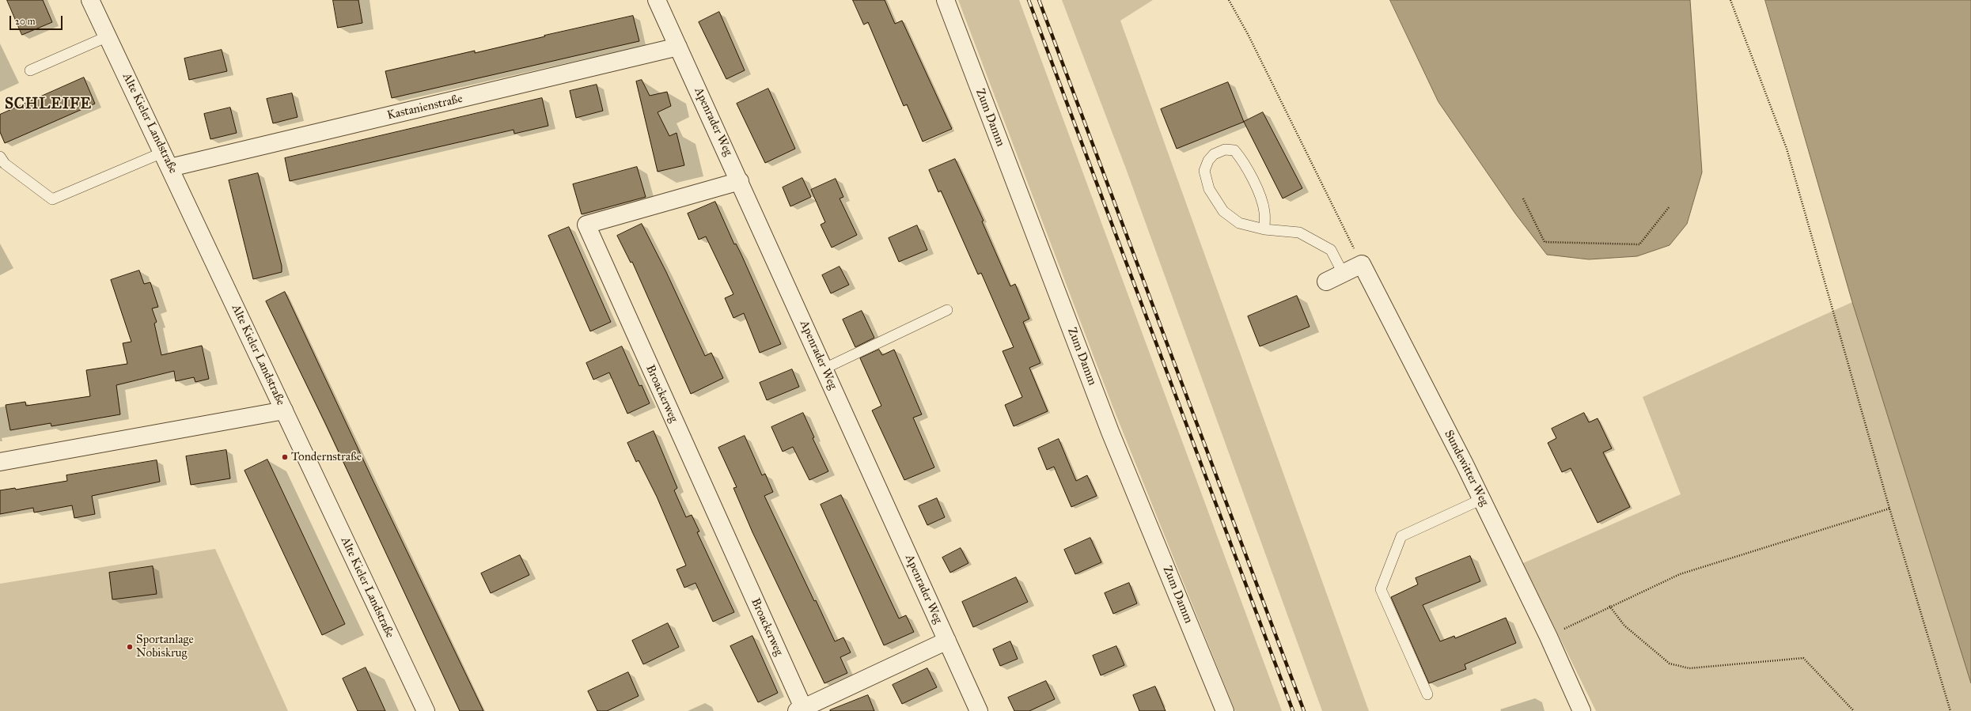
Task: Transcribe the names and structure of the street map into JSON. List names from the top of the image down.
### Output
{
  "streets": {
    "street": [
      "Kastanienstraße",
      "Zum Damm",
      "Apenrader Weg",
      "Alte Kieler Landstraße",
      "Broackerweg",
      "Sundewitter Weg"
    ]
  },
  "crossings": [
    ["Kastanienstraße", "Apenrader Weg"],
    ["Kastanienstraße", "Alte Kieler Landstraße"],
    ["Apenrader Weg", "Broackerweg"]
  ],
  "districts": ["SCHLEIFE"],
  "places": ["Tondernstraße", "Sportanlage Nobiskrug"],
  "scale_bar": "20 m"
}
